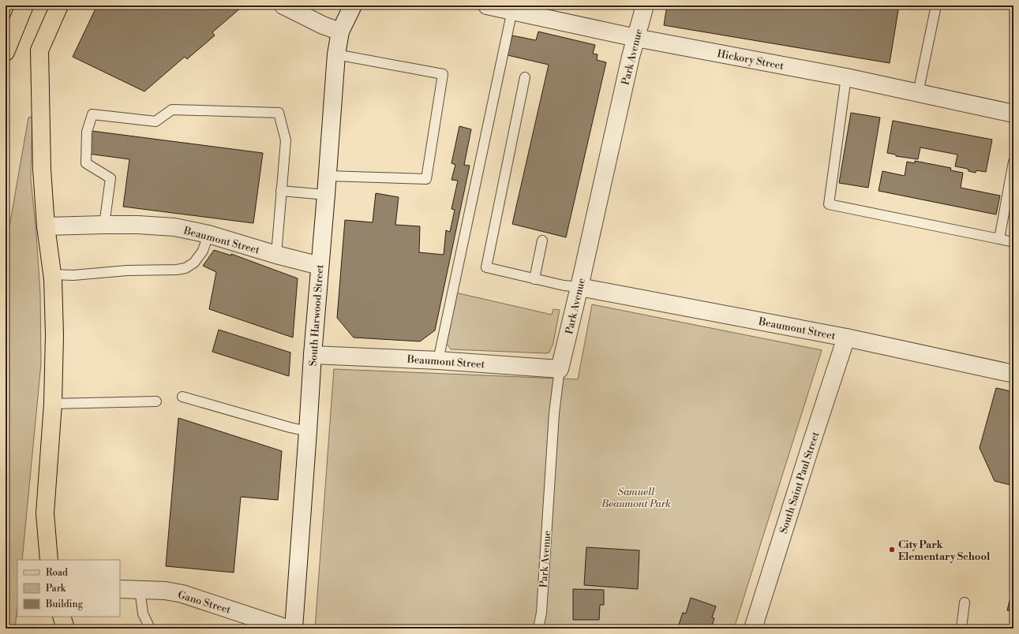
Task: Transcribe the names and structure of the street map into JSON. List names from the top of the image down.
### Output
{
  "streets": {
    "street": [
      "Park Avenue",
      "Hickory Street",
      "Beaumont Street",
      "South Harwood Street",
      "South Saint Paul Street",
      "Gano Street"
    ]
  },
  "crossings": [
    ["Park Avenue", "Hickory Street"],
    ["Park Avenue", "Beaumont Street"],
    ["Beaumont Street", "South Harwood Street"],
    ["Beaumont Street", "South Saint Paul Street"]
  ],
  "parks": ["Samuell Beaumont Park"],
  "places": ["City Park Elementary School"],
  "legend": ["Road", "Park", "Building"]
}
